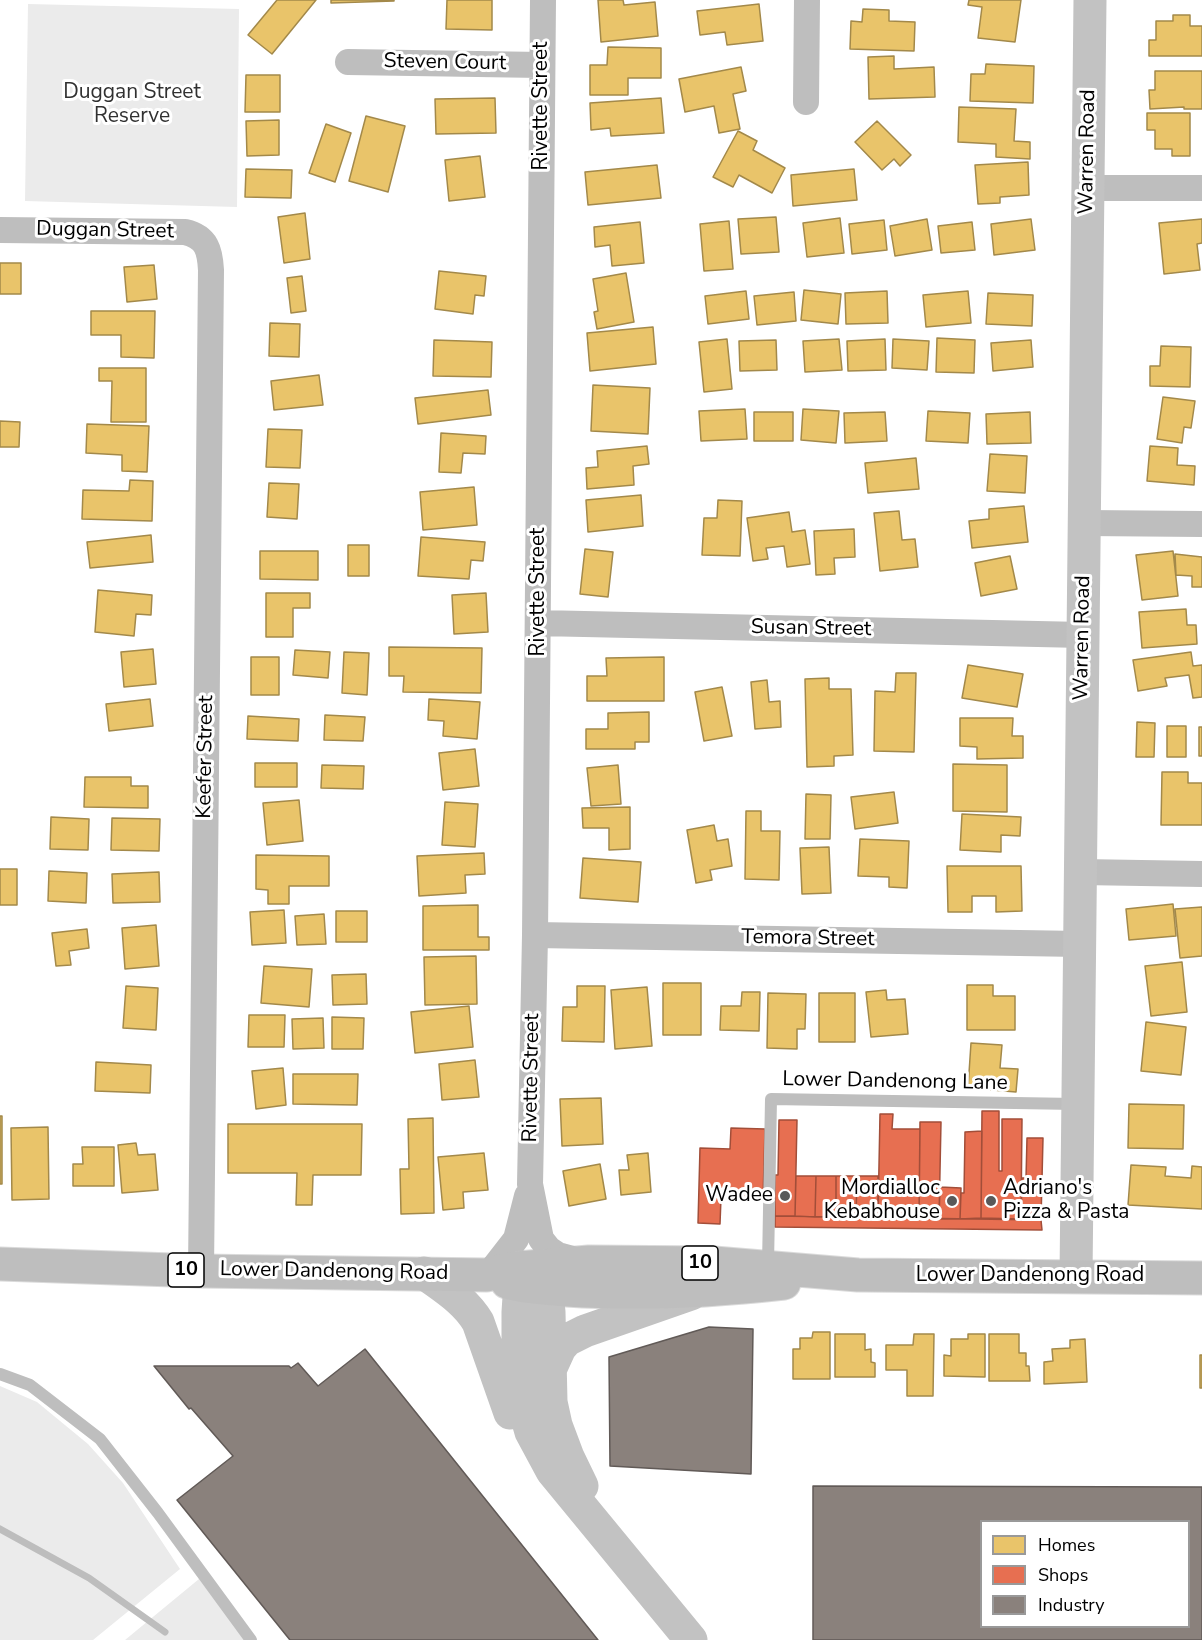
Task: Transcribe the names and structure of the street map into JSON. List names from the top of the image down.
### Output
{
  "streets": {
    "highway": ["10", "Lower Dandenong Road"],
    "street": [
      "Steven Court",
      "Rivette Street",
      "Warren Road",
      "Duggan Street",
      "Susan Street",
      "Keefer Street",
      "Temora Street"
    ],
    "lane": ["Lower Dandenong Lane"]
  },
  "crossings": [
    ["Steven Court", "Rivette Street"],
    ["Rivette Street", "Susan Street"],
    ["Rivette Street", "Temora Street"],
    ["Rivette Street", "Lower Dandenong Road"],
    ["Warren Road", "Susan Street"],
    ["Warren Road", "Temora Street"],
    ["Warren Road", "Lower Dandenong Lane"],
    ["Warren Road", "Lower Dandenong Road"],
    ["Duggan Street", "Keefer Street"],
    ["Keefer Street", "Lower Dandenong Road"],
    ["Lower Dandenong Lane", "Lower Dandenong Road"]
  ],
  "parks": ["Duggan Street Reserve"],
  "places": ["Wadee", "Mordialloc Kebabhouse", "Adriano's Pizza & Pasta"],
  "legend": ["Homes", "Shops", "Industry"]
}
